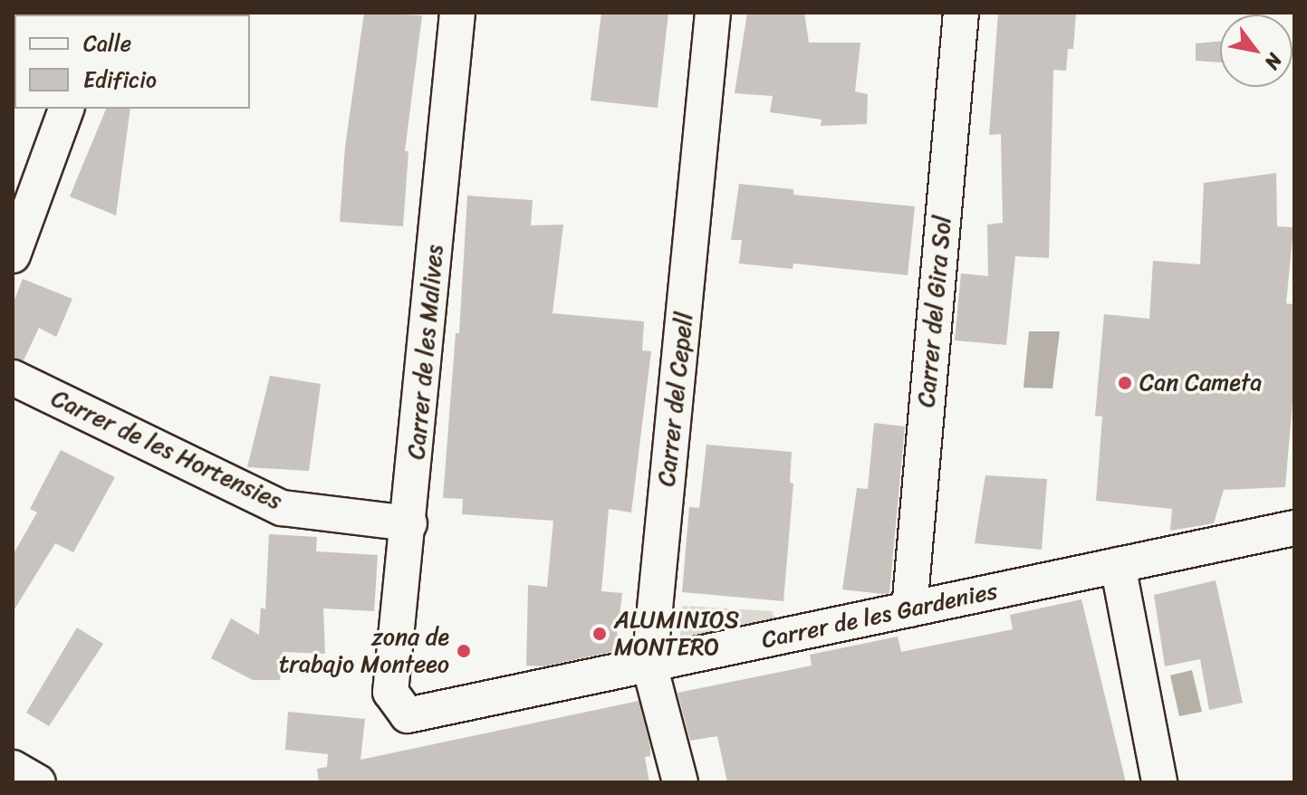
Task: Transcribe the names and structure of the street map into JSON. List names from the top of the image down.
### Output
{
  "streets": {
    "street": [
      "Carrer del Gira Sol",
      "Carrer de les Malives",
      "Carrer del Cepell",
      "Carrer de les Hortensies",
      "Carrer de les Gardenies"
    ]
  },
  "crossings": [
    ["Carrer del Gira Sol", "Carrer de les Gardenies"],
    ["Carrer de les Malives", "Carrer de les Hortensies"],
    ["Carrer de les Malives", "Carrer de les Gardenies"],
    ["Carrer del Cepell", "Carrer de les Gardenies"]
  ],
  "places": ["Can Cameta", "ALUMINIOS MONTERO", "zona de trabajo Monteeo"],
  "legend": ["Calle", "Edificio"],
  "north": "bottom right"
}
